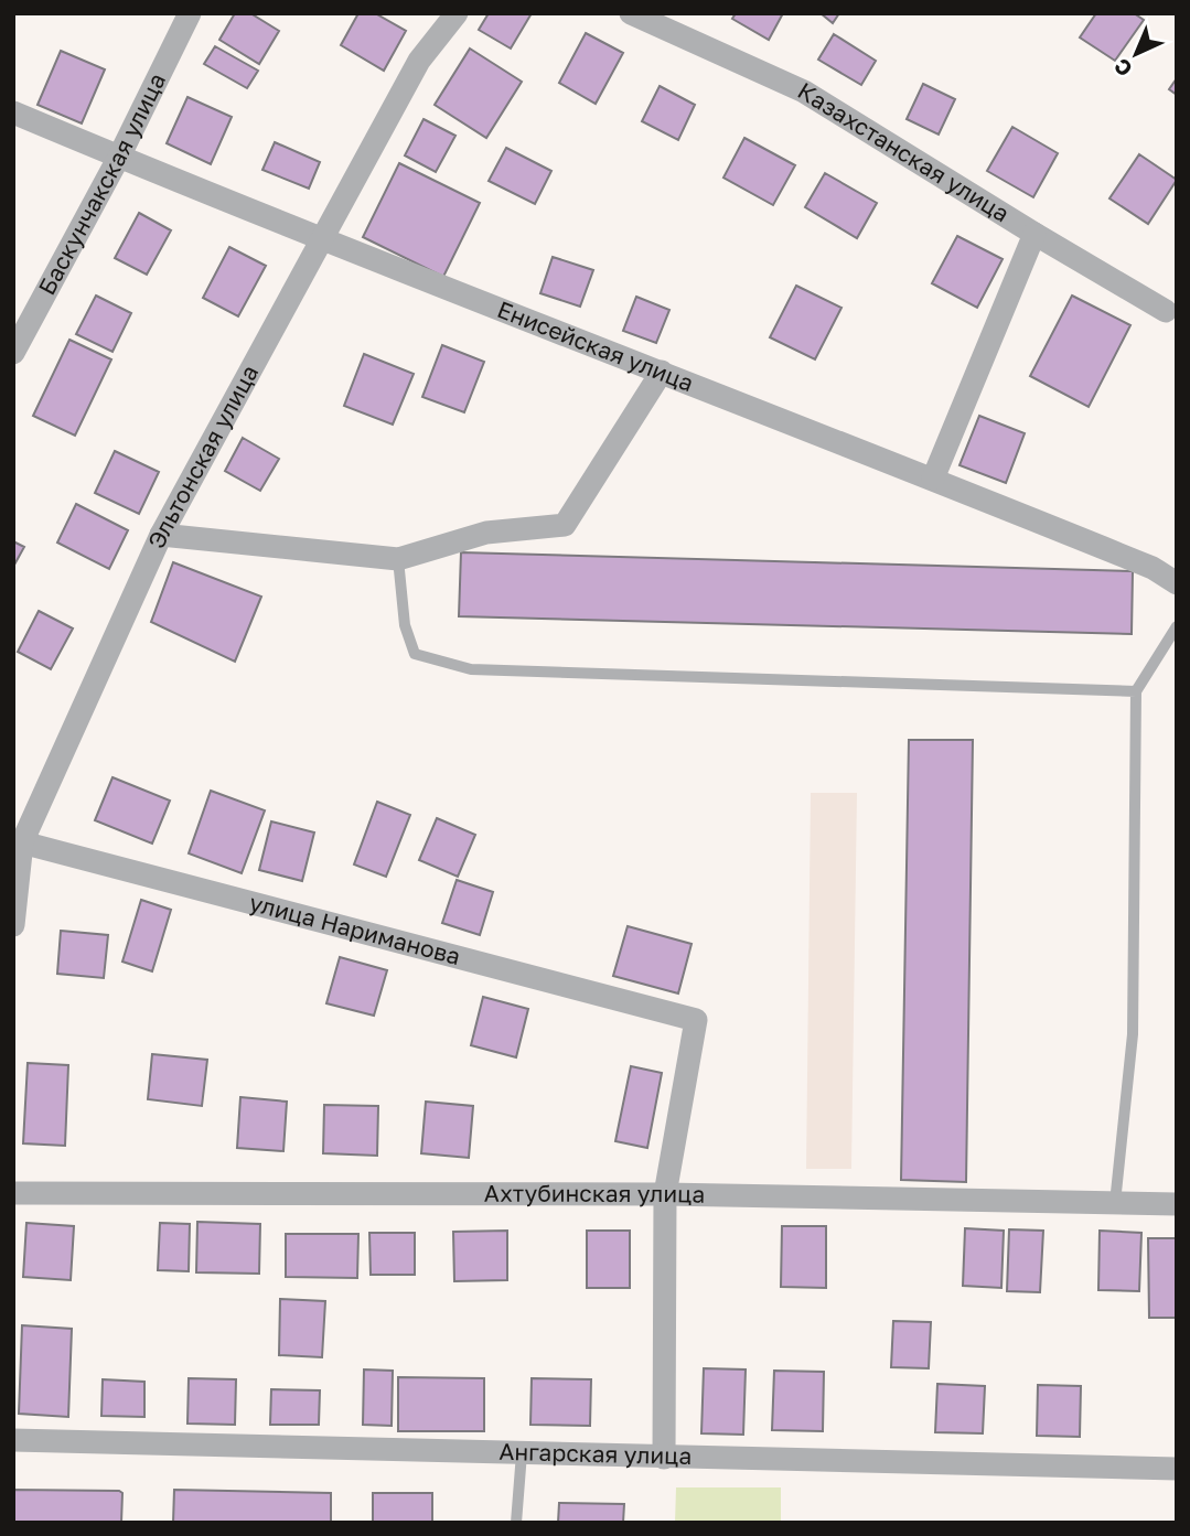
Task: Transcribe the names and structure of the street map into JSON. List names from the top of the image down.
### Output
{
  "streets": {
    "street": [
      "Казахстанская улица",
      "Баскунчакская улица",
      "Енисейская улица",
      "Эльтонская улица",
      "улица Нариманова",
      "Ахтубинская улица",
      "Ангарская улица"
    ]
  },
  "crossings": [
    ["Баскунчакская улица", "Енисейская улица"],
    ["Енисейская улица", "Эльтонская улица"],
    ["Эльтонская улица", "улица Нариманова"],
    ["улица Нариманова", "Ахтубинская улица"]
  ],
  "north": "bottom left"
}
